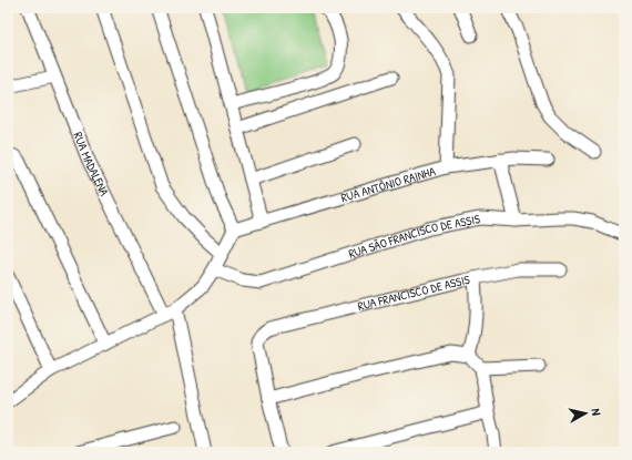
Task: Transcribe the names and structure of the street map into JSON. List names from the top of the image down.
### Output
{
  "streets": {
    "street": [
      "RUA MADALENA",
      "RUA ANTÔNIO RAINHA",
      "RUA SÃO FRANCISCO DE ASSIS",
      "RUA FRANCISCO DE ASSIS"
    ]
  },
  "north": "right"
}
